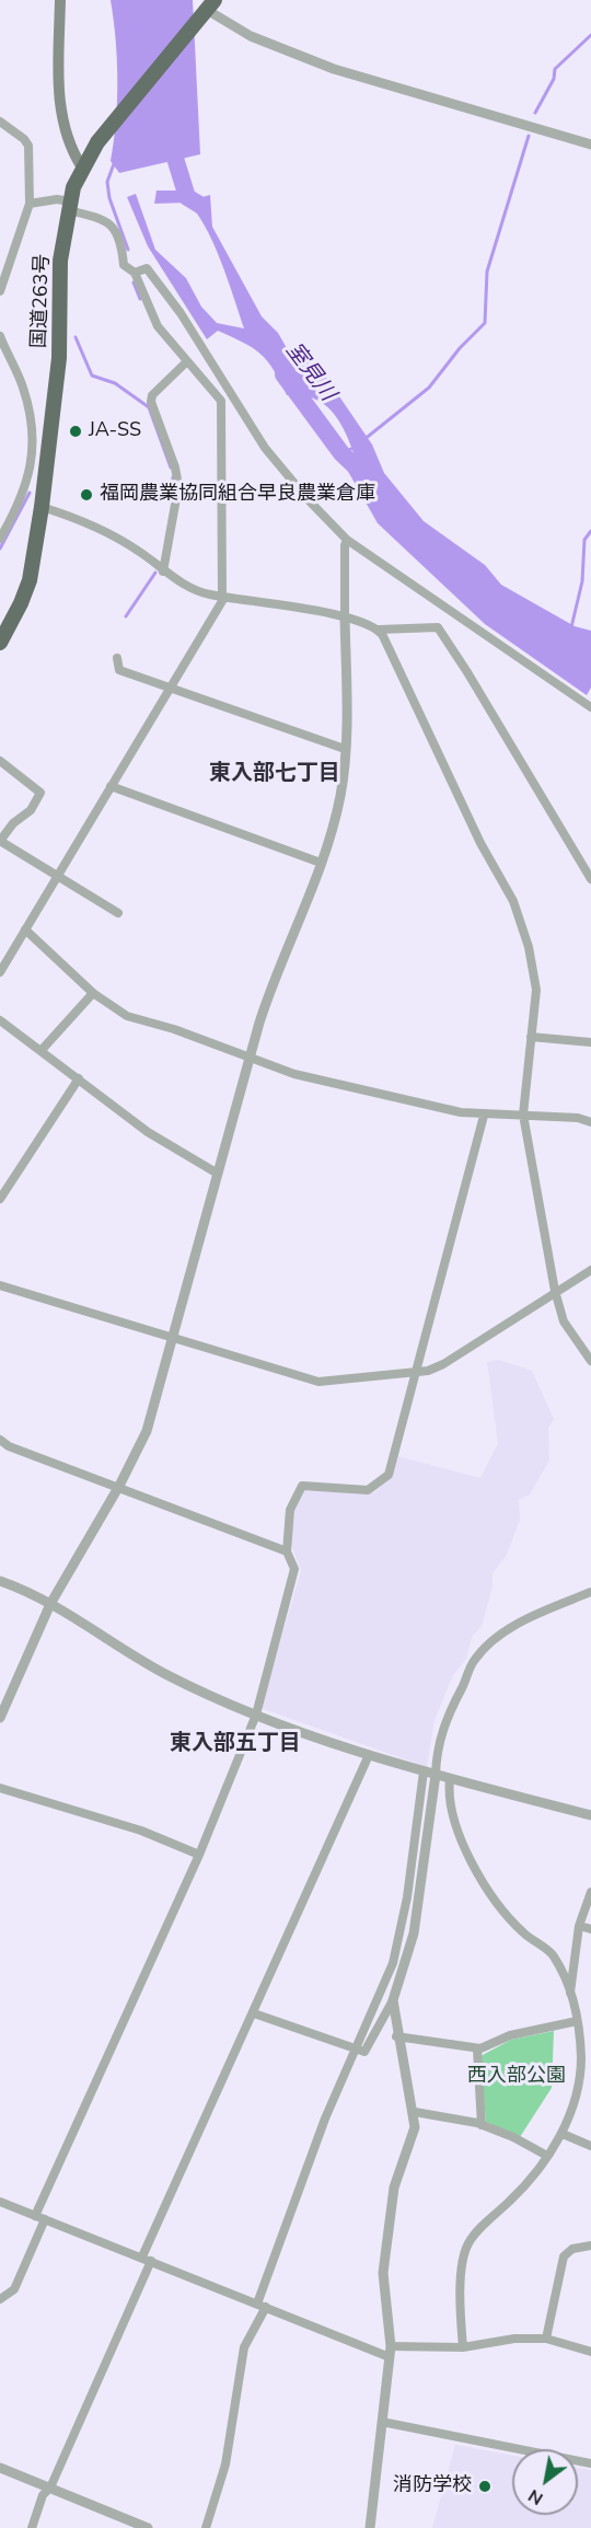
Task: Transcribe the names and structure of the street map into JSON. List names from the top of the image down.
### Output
{
  "streets": {
    "highway": ["国道263号"]
  },
  "districts": ["東入部七丁目", "東入部五丁目"],
  "water": ["室見川"],
  "parks": ["西入部公園"],
  "places": ["JA-SS", "福岡農業協同組合早良農業倉庫", "消防学校"],
  "north": "bottom left"
}
